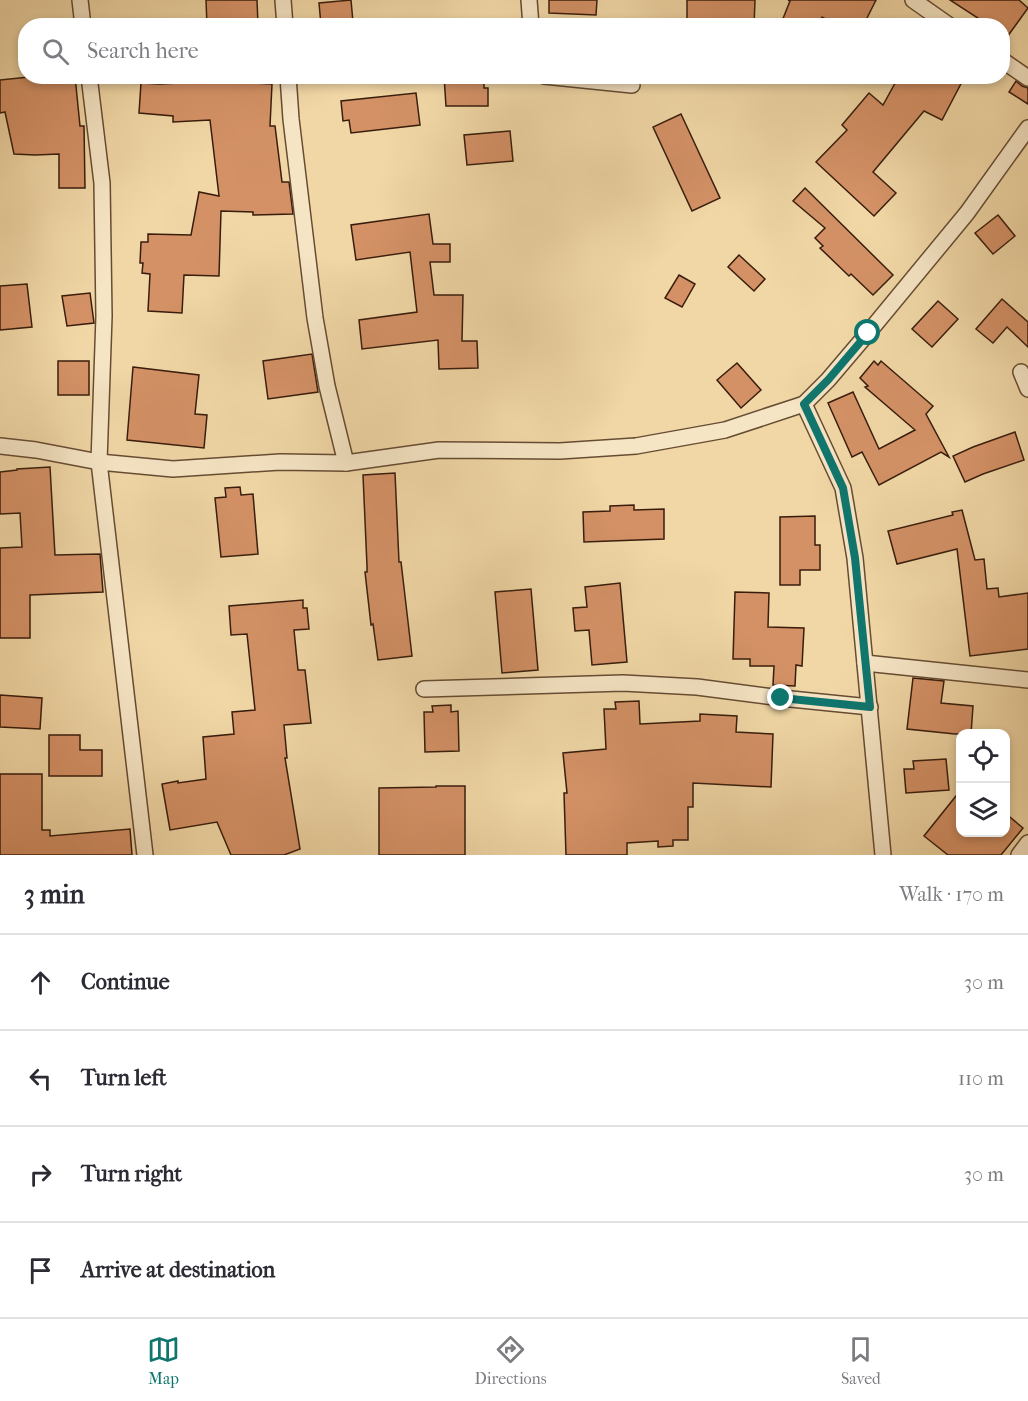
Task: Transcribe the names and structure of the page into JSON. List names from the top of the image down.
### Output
{
  "page": {
    "search": "Search here",
    "heading": ["3 min", "Walk · 170 m"],
    "list": [
      ["Continue", "30 m"],
      ["Turn left", "110 m"],
      ["Turn right", "30 m"],
      "Arrive at destination"
    ],
    "nav": ["Map", "Directions", "Saved"]
  }
}
